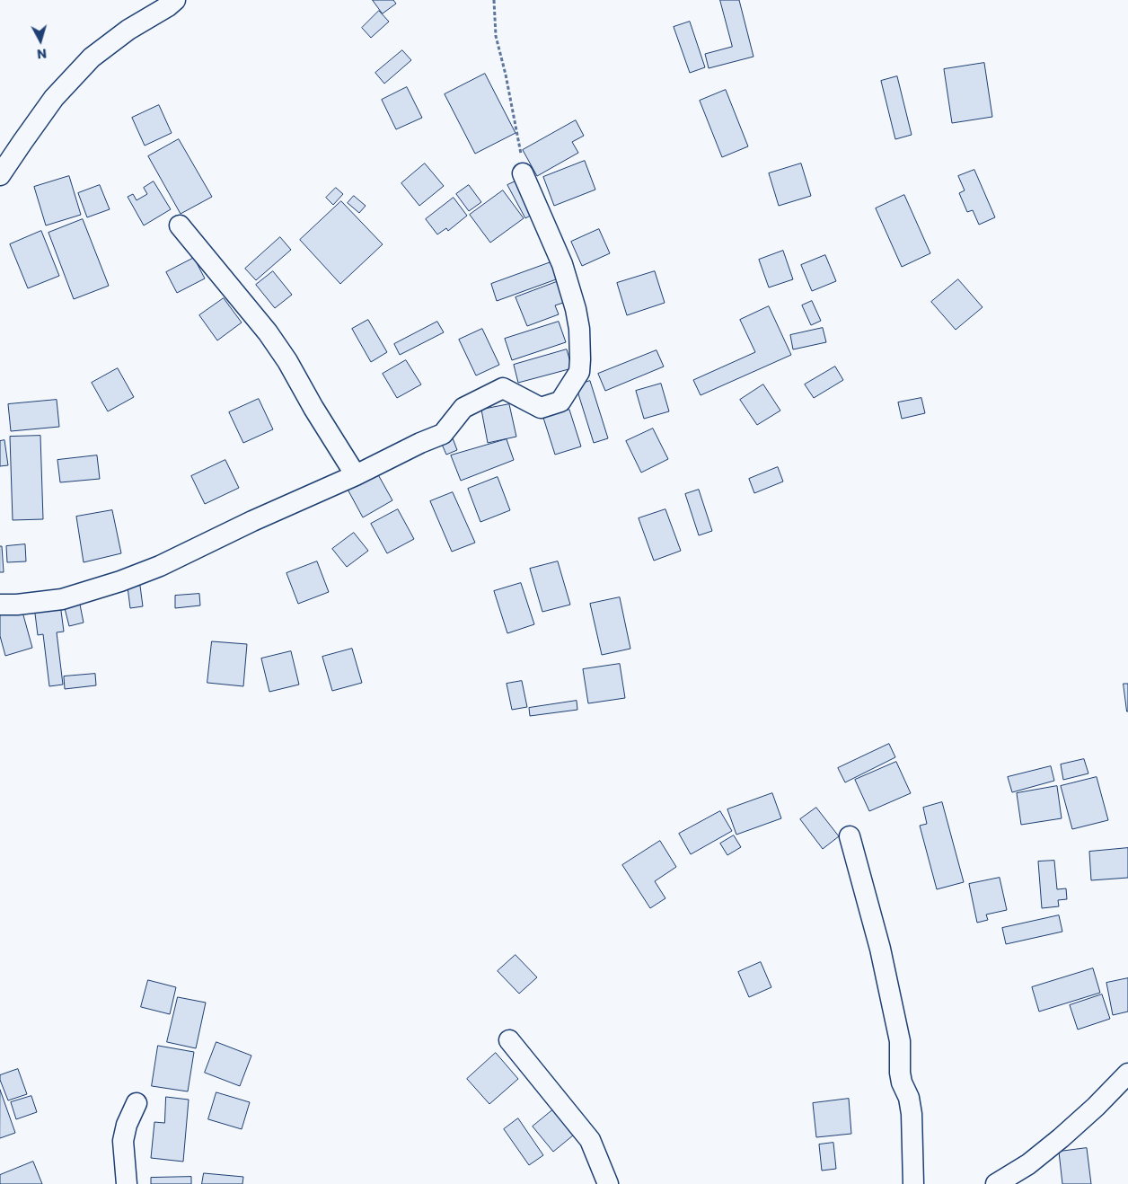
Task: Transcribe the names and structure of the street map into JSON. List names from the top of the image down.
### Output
{
  "north": "bottom"
}
